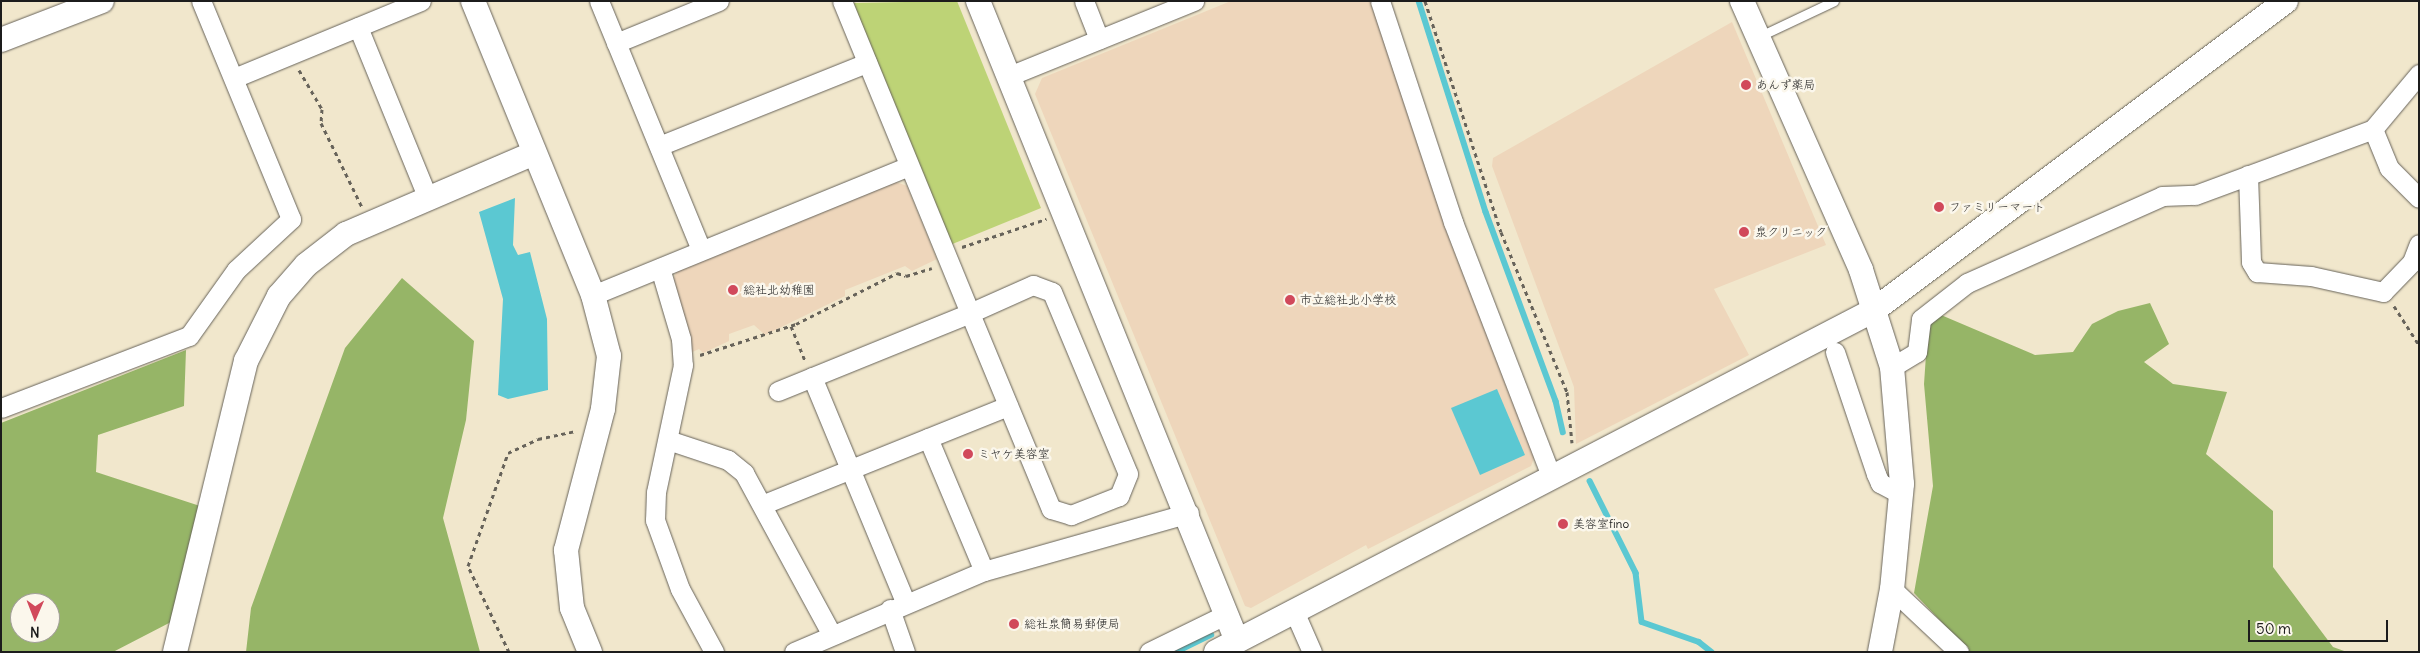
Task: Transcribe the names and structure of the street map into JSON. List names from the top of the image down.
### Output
{
  "places": [
    "あんず薬局",
    "ファミリーマート",
    "泉クリニック",
    "総社北幼稚園",
    "市立総社北小学校",
    "ミヤケ美容室",
    "美容室fino",
    "総社泉簡易郵便局"
  ],
  "scale_bar": "50 m",
  "north": "bottom"
}
